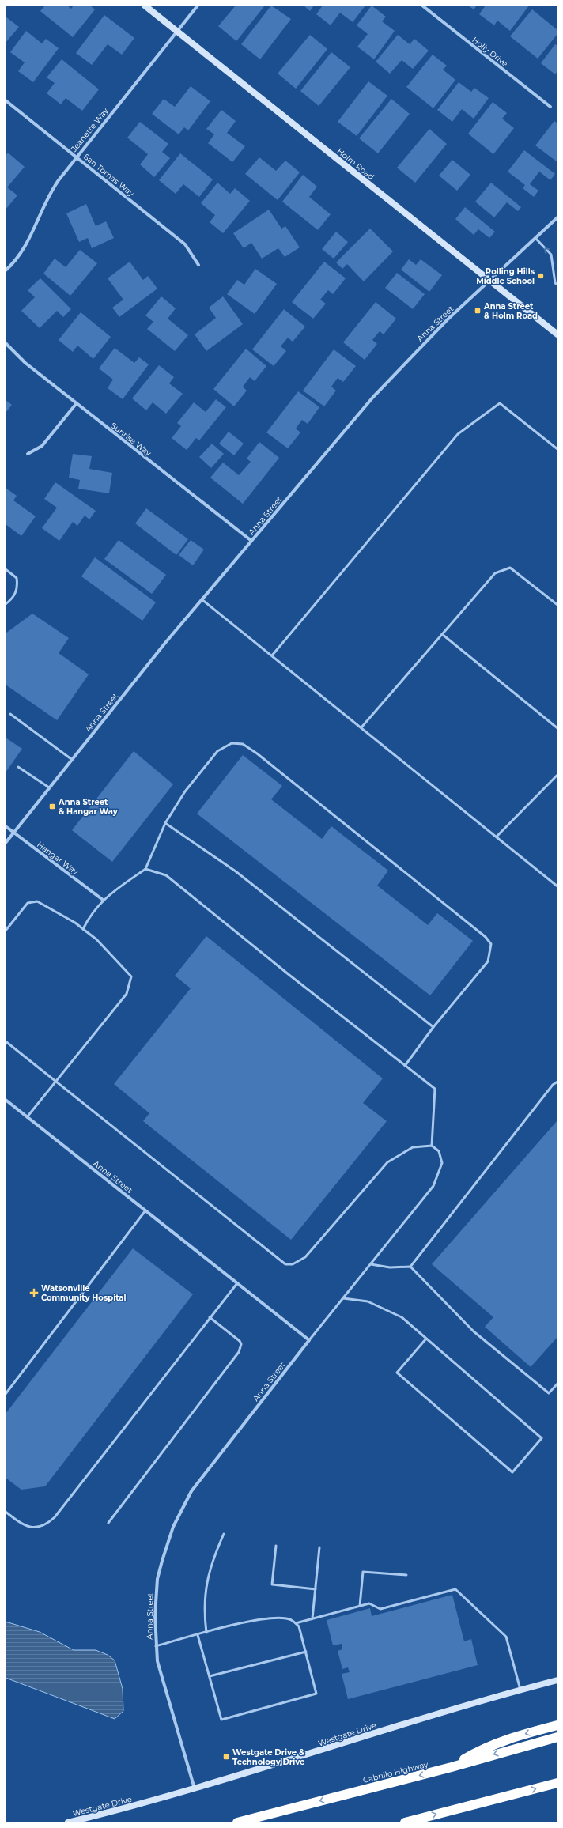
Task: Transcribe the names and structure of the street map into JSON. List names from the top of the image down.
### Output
{
  "streets": {
    "highway": ["Cabrillo Highway"],
    "street": [
      "Holly Drive",
      "Jeanette Way",
      "Holm Road",
      "San Tomas Way",
      "Anna Street",
      "Sunrise Way",
      "Hangar Way",
      "Westgate Drive"
    ]
  },
  "crossings": [
    ["Jeanette Way", "Holm Road"],
    ["Jeanette Way", "San Tomas Way"],
    ["Holm Road", "Anna Street"],
    ["Anna Street", "Sunrise Way"],
    ["Anna Street", "Hangar Way"],
    ["Anna Street", "Westgate Drive"]
  ],
  "places": {
    "other": ["Rolling Hills Middle School"],
    "transit": ["Anna Street & Holm Road", "Anna Street & Hangar Way", "Westgate Drive & Technology Drive"],
    "health": ["Watsonville Community Hospital"]
  }
}
